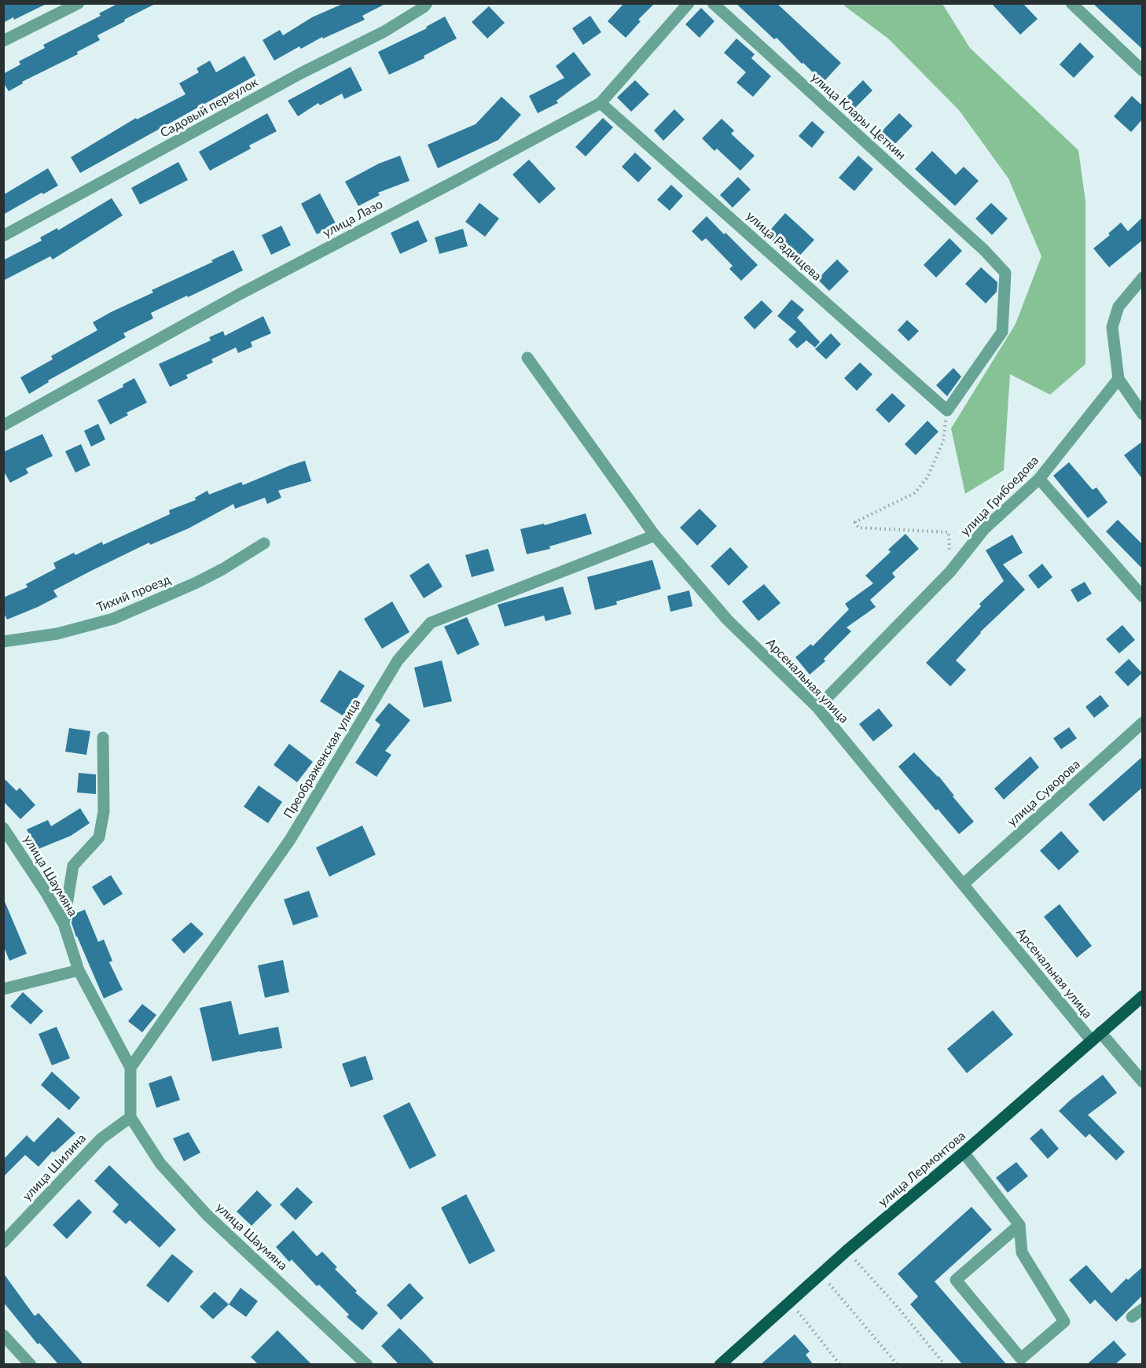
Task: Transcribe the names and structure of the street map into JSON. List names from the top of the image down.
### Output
{
  "streets": {
    "main road": ["улица Лермонтова"],
    "street": [
      "Садовый переулок",
      "улица Клары Цеткин",
      "улица Лазо",
      "улица Радищева",
      "улица Грибоедова",
      "Тихий проезд",
      "Арсенальная улица",
      "Преображенская улица",
      "улица Суворова",
      "улица Шаумяна",
      "улица Шилина"
    ]
  },
  "crossings": [
    ["улица Клары Цеткин", "улица Радищева"],
    ["улица Лазо", "улица Радищева"],
    ["улица Грибоедова", "Арсенальная улица"],
    ["Арсенальная улица", "Преображенская улица"],
    ["Арсенальная улица", "улица Суворова"],
    ["Арсенальная улица", "улица Лермонтова"],
    ["Преображенская улица", "улица Шаумяна"],
    ["улица Шаумяна", "улица Шилина"]
  ]
}
